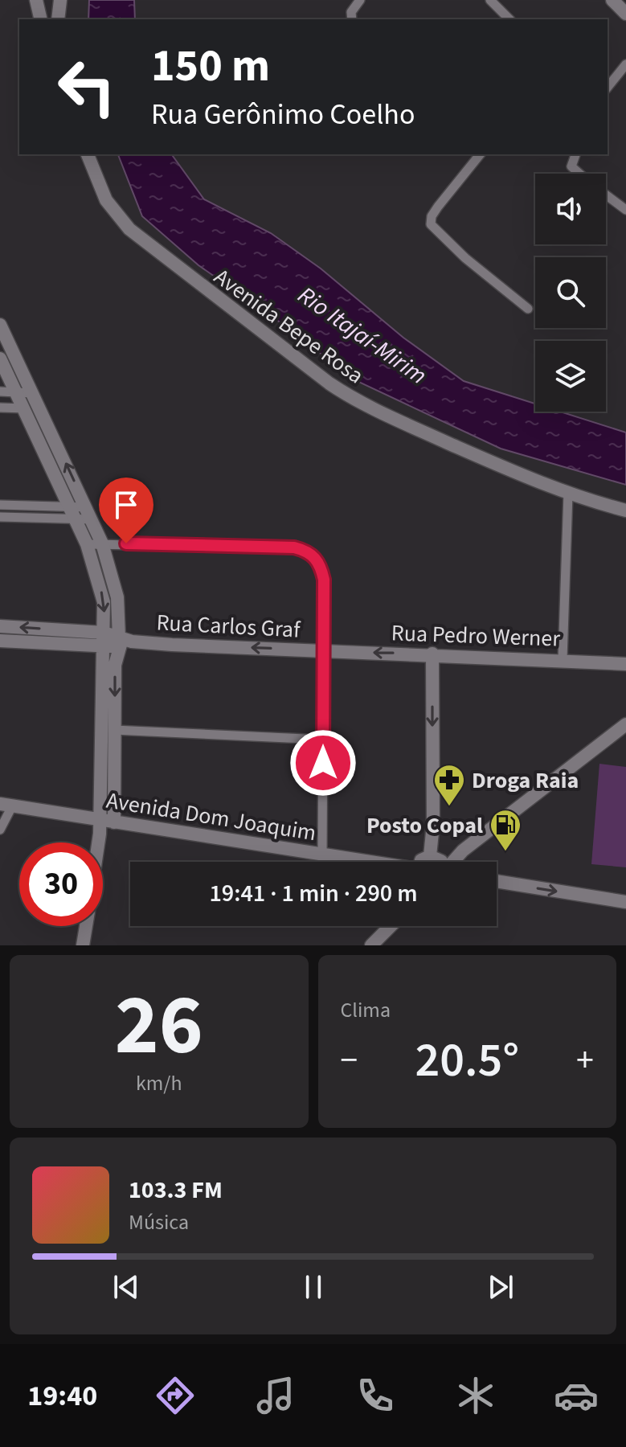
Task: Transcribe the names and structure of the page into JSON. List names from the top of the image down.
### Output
{
  "streets": {
    "main road": [
      "Avenida Bepe Rosa",
      "Rua Carlos Graf",
      "Rua Pedro Werner",
      "Avenida Dom Joaquim"
    ]
  },
  "crossings": [
    ["Rua Carlos Graf", "Rua Pedro Werner"]
  ],
  "one_way": ["Rua Carlos Graf", "Rua Pedro Werner"],
  "water": ["Rio Itajaí-Mirim"],
  "places": {
    "pharmacy": ["Droga Raia"],
    "fuel station": ["Posto Copal"]
  },
  "page": {
    "turn": ["150 m", "Rua Gerônimo Coelho"],
    "limit": "30",
    "trip": "19:41 · 1 min · 290 m",
    "tile": [
      ["26", "km/h"],
      "Clima"
    ],
    "heat": ["−", "20.5°", "+"],
    "song": ["103.3 FM", "Música"],
    "tabs": "19:40"
  }
}
